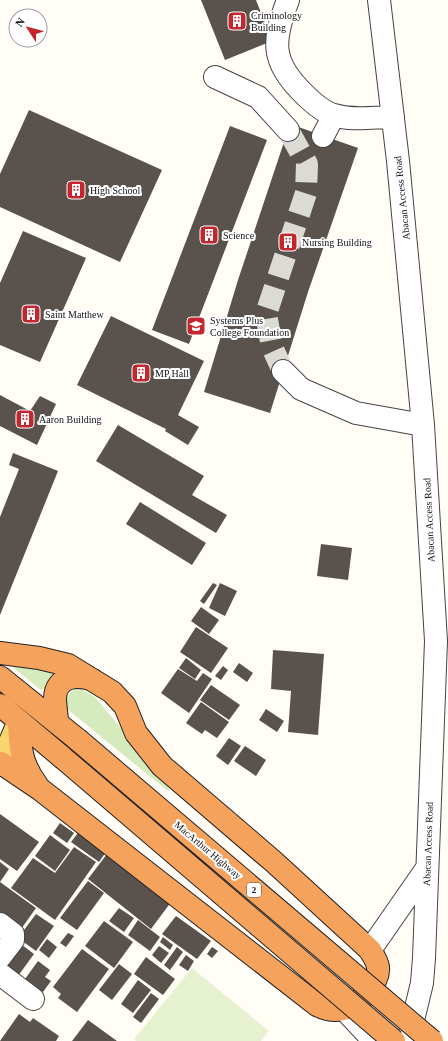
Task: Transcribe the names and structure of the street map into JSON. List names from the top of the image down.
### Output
{
  "streets": {
    "highway": ["MacArthur Highway", "2"],
    "street": ["Abacan Access Road"]
  },
  "places": {
    "building": [
      "Criminology Building",
      "High School",
      "Science",
      "Nursing Building",
      "Saint Matthew",
      "MP Hall",
      "Aaron Building"
    ],
    "school or university": ["Systems Plus College Foundation"]
  },
  "north": "top left"
}
